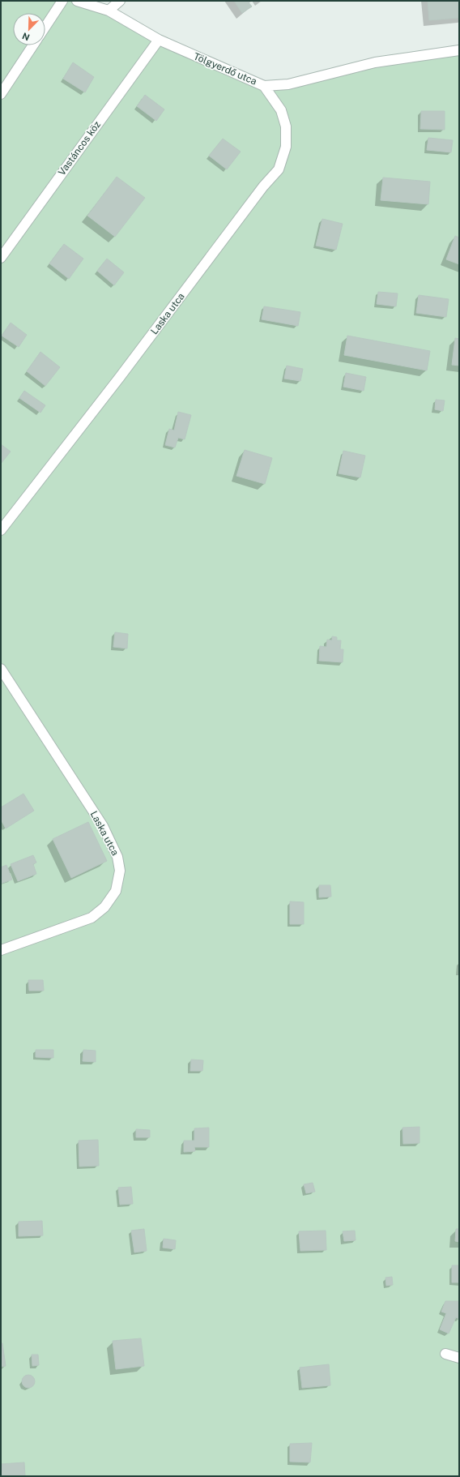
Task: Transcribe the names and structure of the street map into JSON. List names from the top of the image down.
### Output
{
  "streets": {
    "street": ["Tölgyerdő utca", "Vastáncos köz", "Laska utca"]
  },
  "crossings": [
    ["Tölgyerdő utca", "Vastáncos köz"],
    ["Tölgyerdő utca", "Laska utca"]
  ],
  "north": "bottom left"
}
